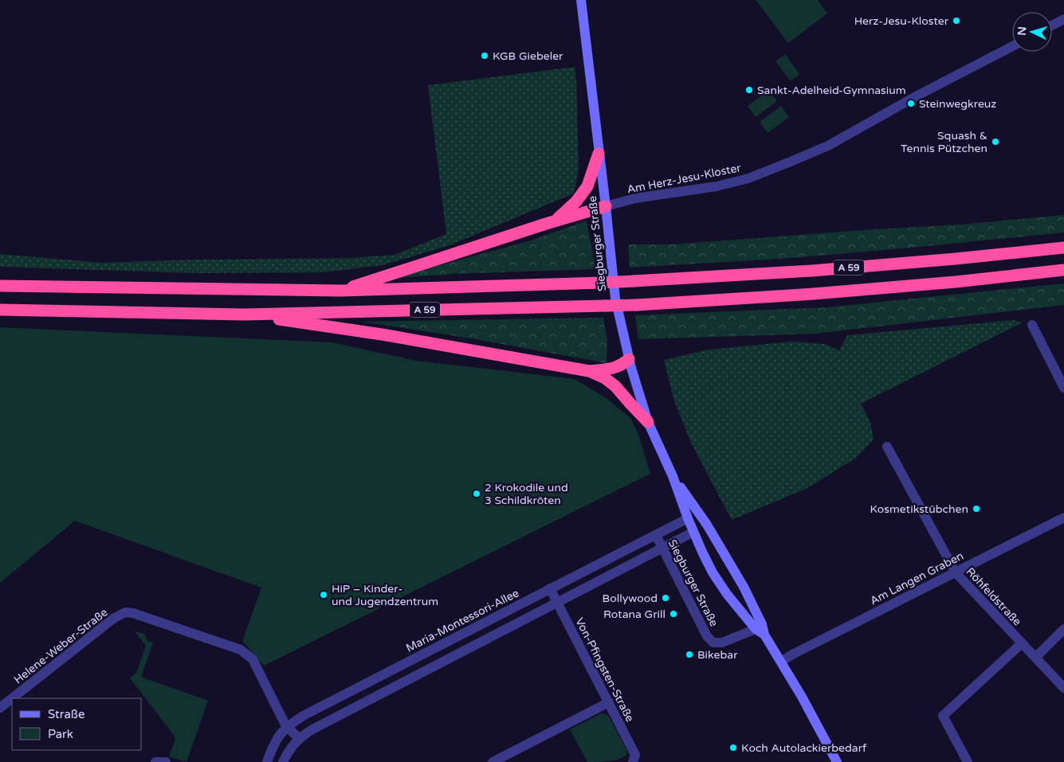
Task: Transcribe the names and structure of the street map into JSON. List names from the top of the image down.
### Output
{
  "streets": {
    "highway": ["A 59"],
    "main road": ["Siegburger Straße"],
    "street": [
      "Am Herz-Jesu-Kloster",
      "Am Langen Graben",
      "Röhfeldstraße",
      "Maria-Montessori-Allee",
      "Helene-Weber-Straße",
      "Von-Pfingsten-Straße"
    ]
  },
  "crossings": [
    ["Am Herz-Jesu-Kloster", "Siegburger Straße"],
    ["Siegburger Straße", "Am Langen Graben"],
    ["Siegburger Straße", "Maria-Montessori-Allee"],
    ["Am Langen Graben", "Röhfeldstraße"],
    ["Maria-Montessori-Allee", "Helene-Weber-Straße"],
    ["Maria-Montessori-Allee", "Von-Pfingsten-Straße"]
  ],
  "places": [
    "Herz-Jesu-Kloster",
    "KGB Giebeler",
    "Sankt-Adelheid-Gymnasium",
    "Steinwegkreuz",
    "Squash & Tennis Pützchen",
    "2 Krokodile und 3 Schildkröten",
    "Kosmetikstübchen",
    "HiP – Kinder- und Jugendzentrum",
    "Bollywood",
    "Rotana Grill",
    "Bikebar",
    "Koch Autolackierbedarf"
  ],
  "legend": ["Straße", "Park"],
  "north": "left"
}
